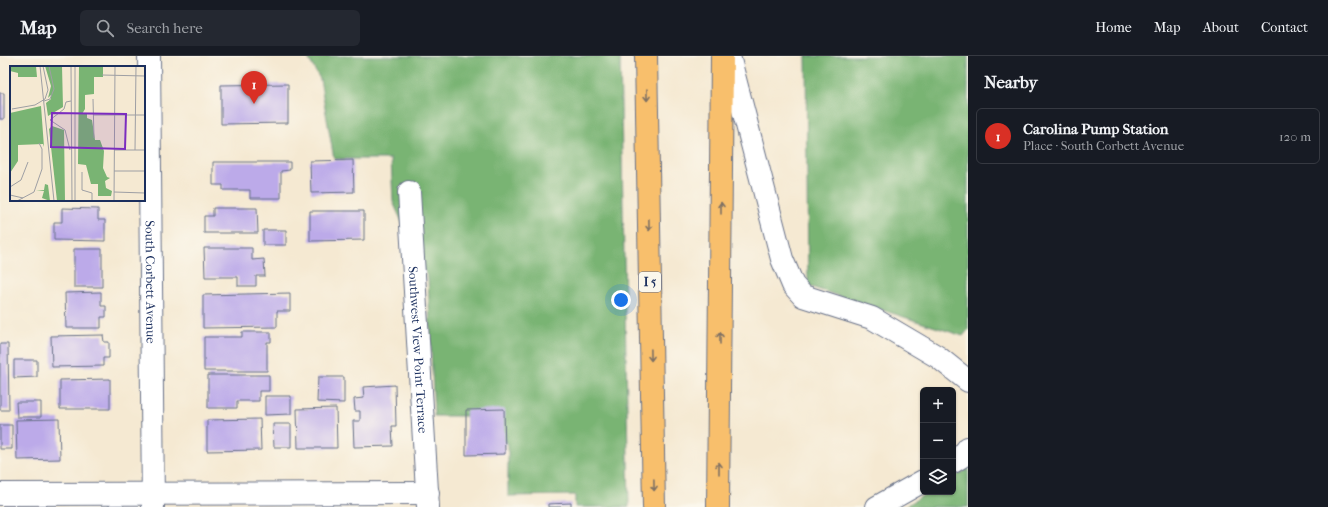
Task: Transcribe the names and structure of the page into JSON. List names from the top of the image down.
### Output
{
  "streets": {
    "highway": ["I 5"],
    "street": ["South Corbett Avenue", "Southwest View Point Terrace"]
  },
  "page": {
    "header": "Map",
    "search": "Search here",
    "nav": [
      "Home",
      "Map",
      "About",
      "Contact"
    ],
    "heading": "Nearby",
    "pins": "1",
    "list": [
      {
        "mark": "1",
        "name": "Carolina Pump Station",
        "note": "Place · South Corbett Avenue",
        "value": "120 m"
      }
    ],
    "map_buttons": ["+", "−"]
  }
}
